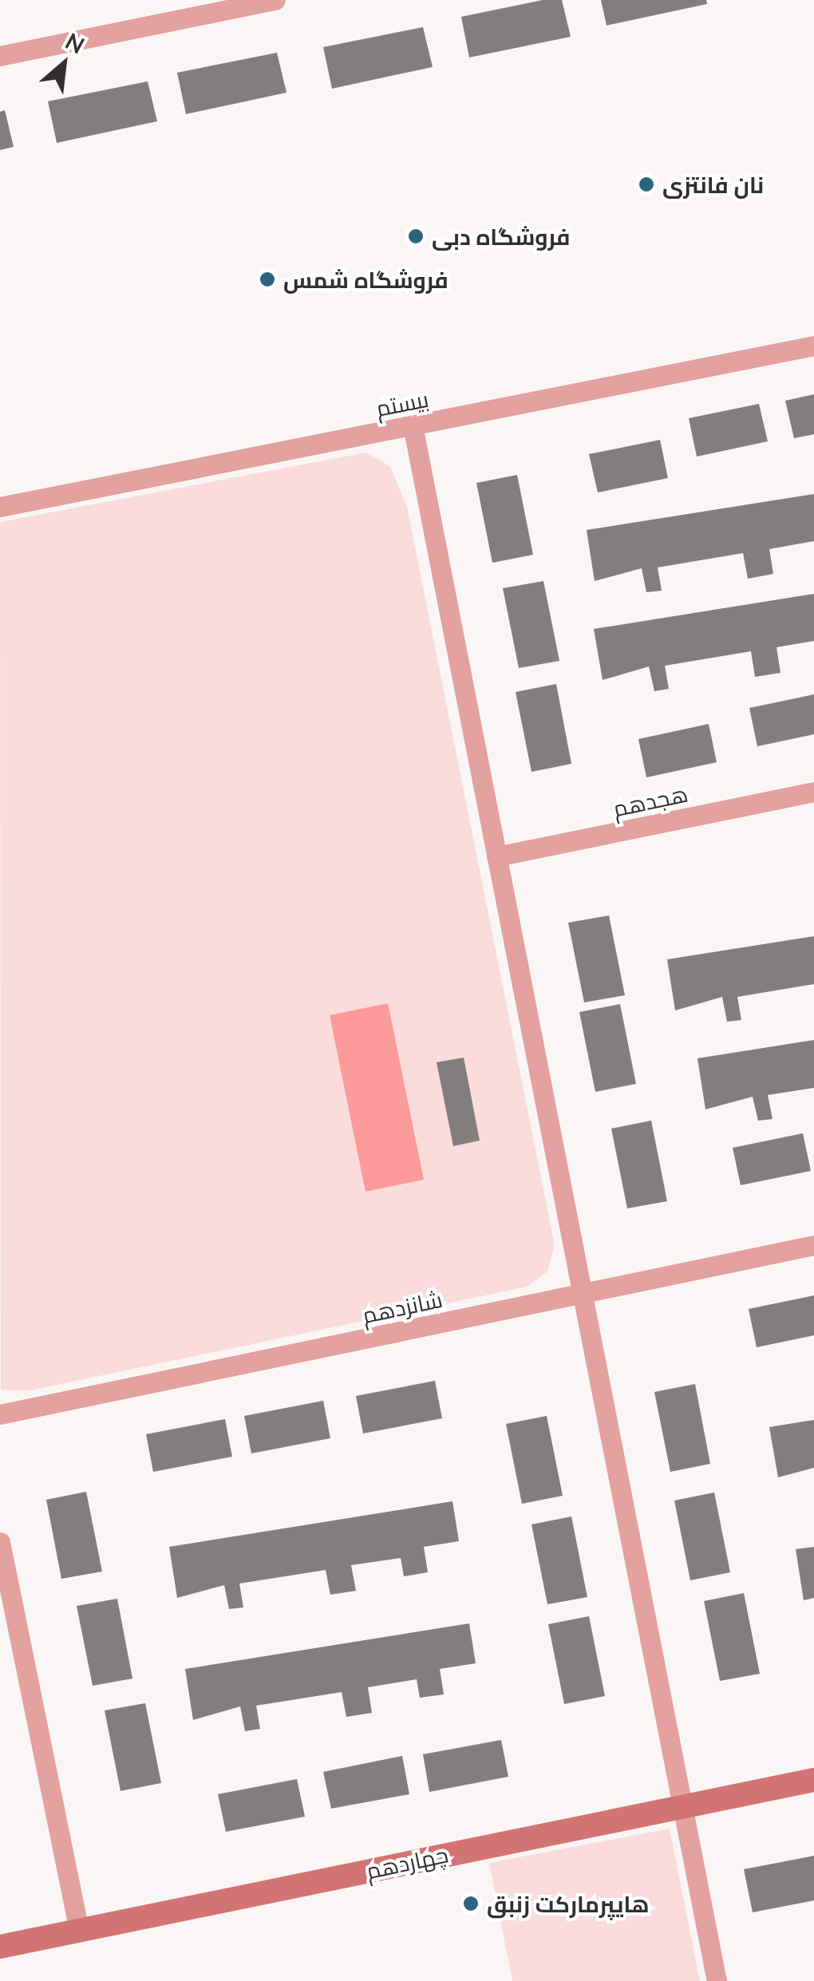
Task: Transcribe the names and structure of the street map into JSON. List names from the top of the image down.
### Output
{
  "streets": {
    "main road": ["چهاردهم"],
    "street": ["بیستم", "هجدهم", "شانزدهم"]
  },
  "places": [
    "نان فانتزی",
    "فروشگاه دبی",
    "فروشگاه شمس",
    "هایپرمارکت زنبق"
  ],
  "north": "top right"
}
